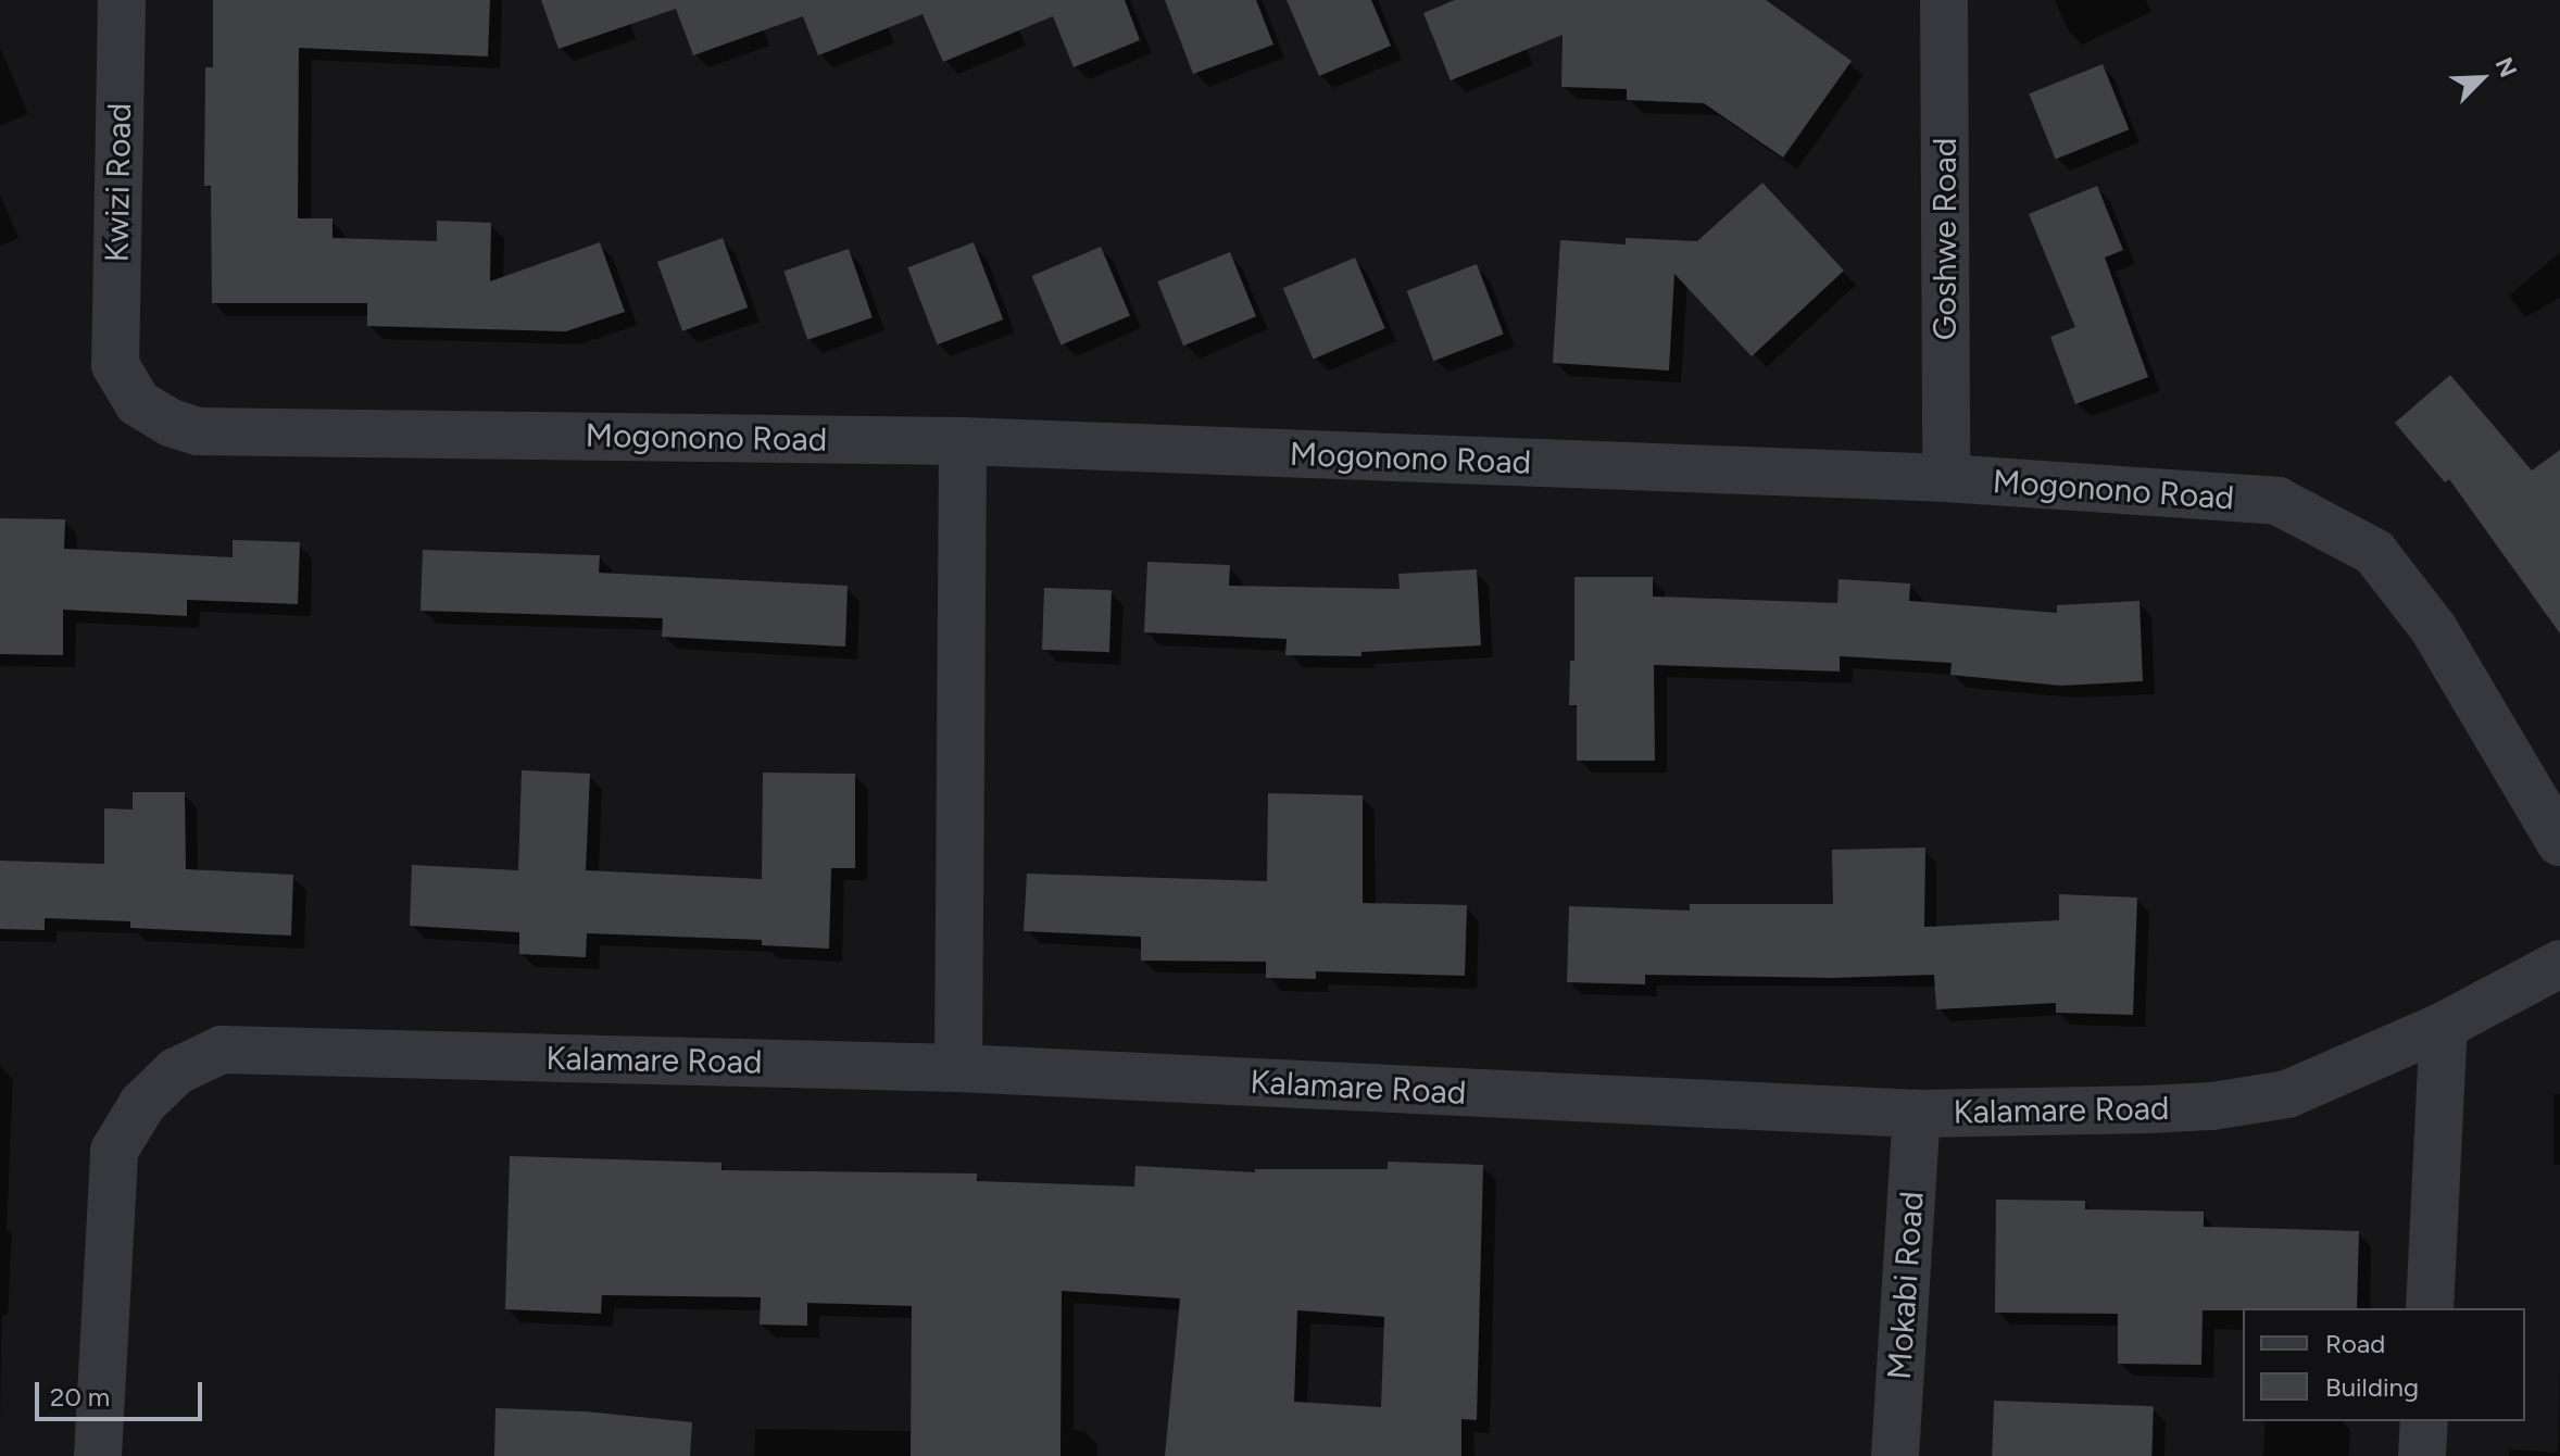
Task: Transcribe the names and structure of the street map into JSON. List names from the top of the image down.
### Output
{
  "streets": {
    "street": [
      "Kwizi Road",
      "Goshwe Road",
      "Mogonono Road",
      "Kalamare Road",
      "Mokabi Road"
    ]
  },
  "crossings": [
    ["Kwizi Road", "Mogonono Road"],
    ["Goshwe Road", "Mogonono Road"],
    ["Kalamare Road", "Mokabi Road"]
  ],
  "legend": ["Road", "Building"],
  "scale_bar": "20 m",
  "north": "top right"
}
